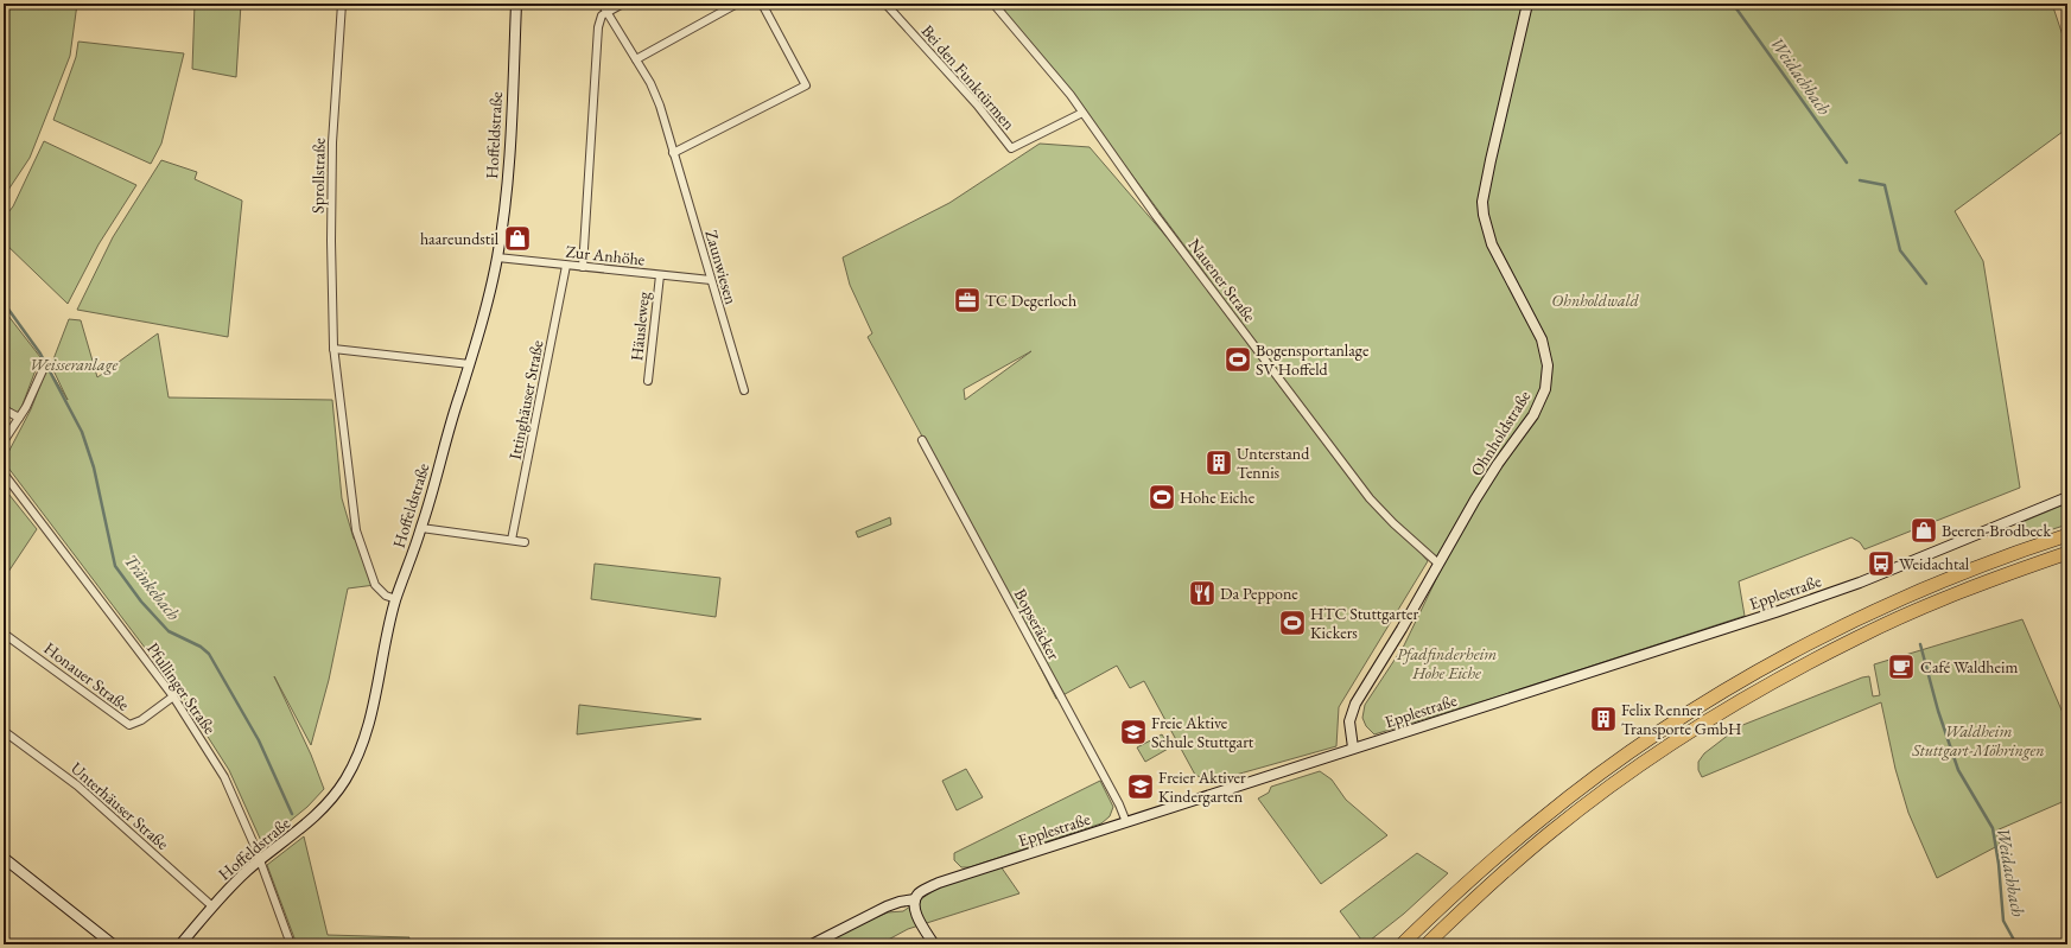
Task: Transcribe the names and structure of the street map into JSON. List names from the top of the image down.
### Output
{
  "streets": {
    "main road": ["Hoffeldstraße", "Ohnholdstraße", "Epplestraße"],
    "street": [
      "Bei den Funktürmen",
      "Sprollstraße",
      "Zur Anhöhe",
      "Zaunwiesen",
      "Nauener Straße",
      "Häusleweg",
      "Ittinghäuser Straße",
      "Bopseräcker",
      "Honauer Straße",
      "Pfullinger Straße",
      "Unterhäuser Straße"
    ]
  },
  "crossings": [
    ["Bei den Funktürmen", "Nauener Straße"],
    ["Hoffeldstraße", "Sprollstraße"],
    ["Hoffeldstraße", "Zur Anhöhe"],
    ["Hoffeldstraße", "Pfullinger Straße"],
    ["Hoffeldstraße", "Unterhäuser Straße"],
    ["Zur Anhöhe", "Zaunwiesen"],
    ["Zur Anhöhe", "Häusleweg"],
    ["Zur Anhöhe", "Ittinghäuser Straße"],
    ["Nauener Straße", "Ohnholdstraße"],
    ["Ohnholdstraße", "Epplestraße"],
    ["Epplestraße", "Bopseräcker"],
    ["Honauer Straße", "Pfullinger Straße"]
  ],
  "water": ["Weidachbach", "Tränkebach"],
  "parks": [
    "Ohnholdwald",
    "Weisseranlage",
    "Pfadfinderheim Hohe Eiche",
    "Waldheim Stuttgart-Möhringen"
  ],
  "places": {
    "shop": ["haareundstil", "Beeren-Brodbeck"],
    "office": ["TC Degerloch"],
    "sports": ["Bogensportanlage SV Hoffeld", "Hohe Eiche", "HTC Stuttgarter Kickers"],
    "building": ["Unterstand Tennis", "Felix Renner Transporte GmbH"],
    "bus stop": ["Weidachtal"],
    "restaurant": ["Da Peppone"],
    "cafe": ["Café Waldheim"],
    "school or university": ["Freie Aktive Schule Stuttgart", "Freier Aktiver Kindergarten"]
  }
}
